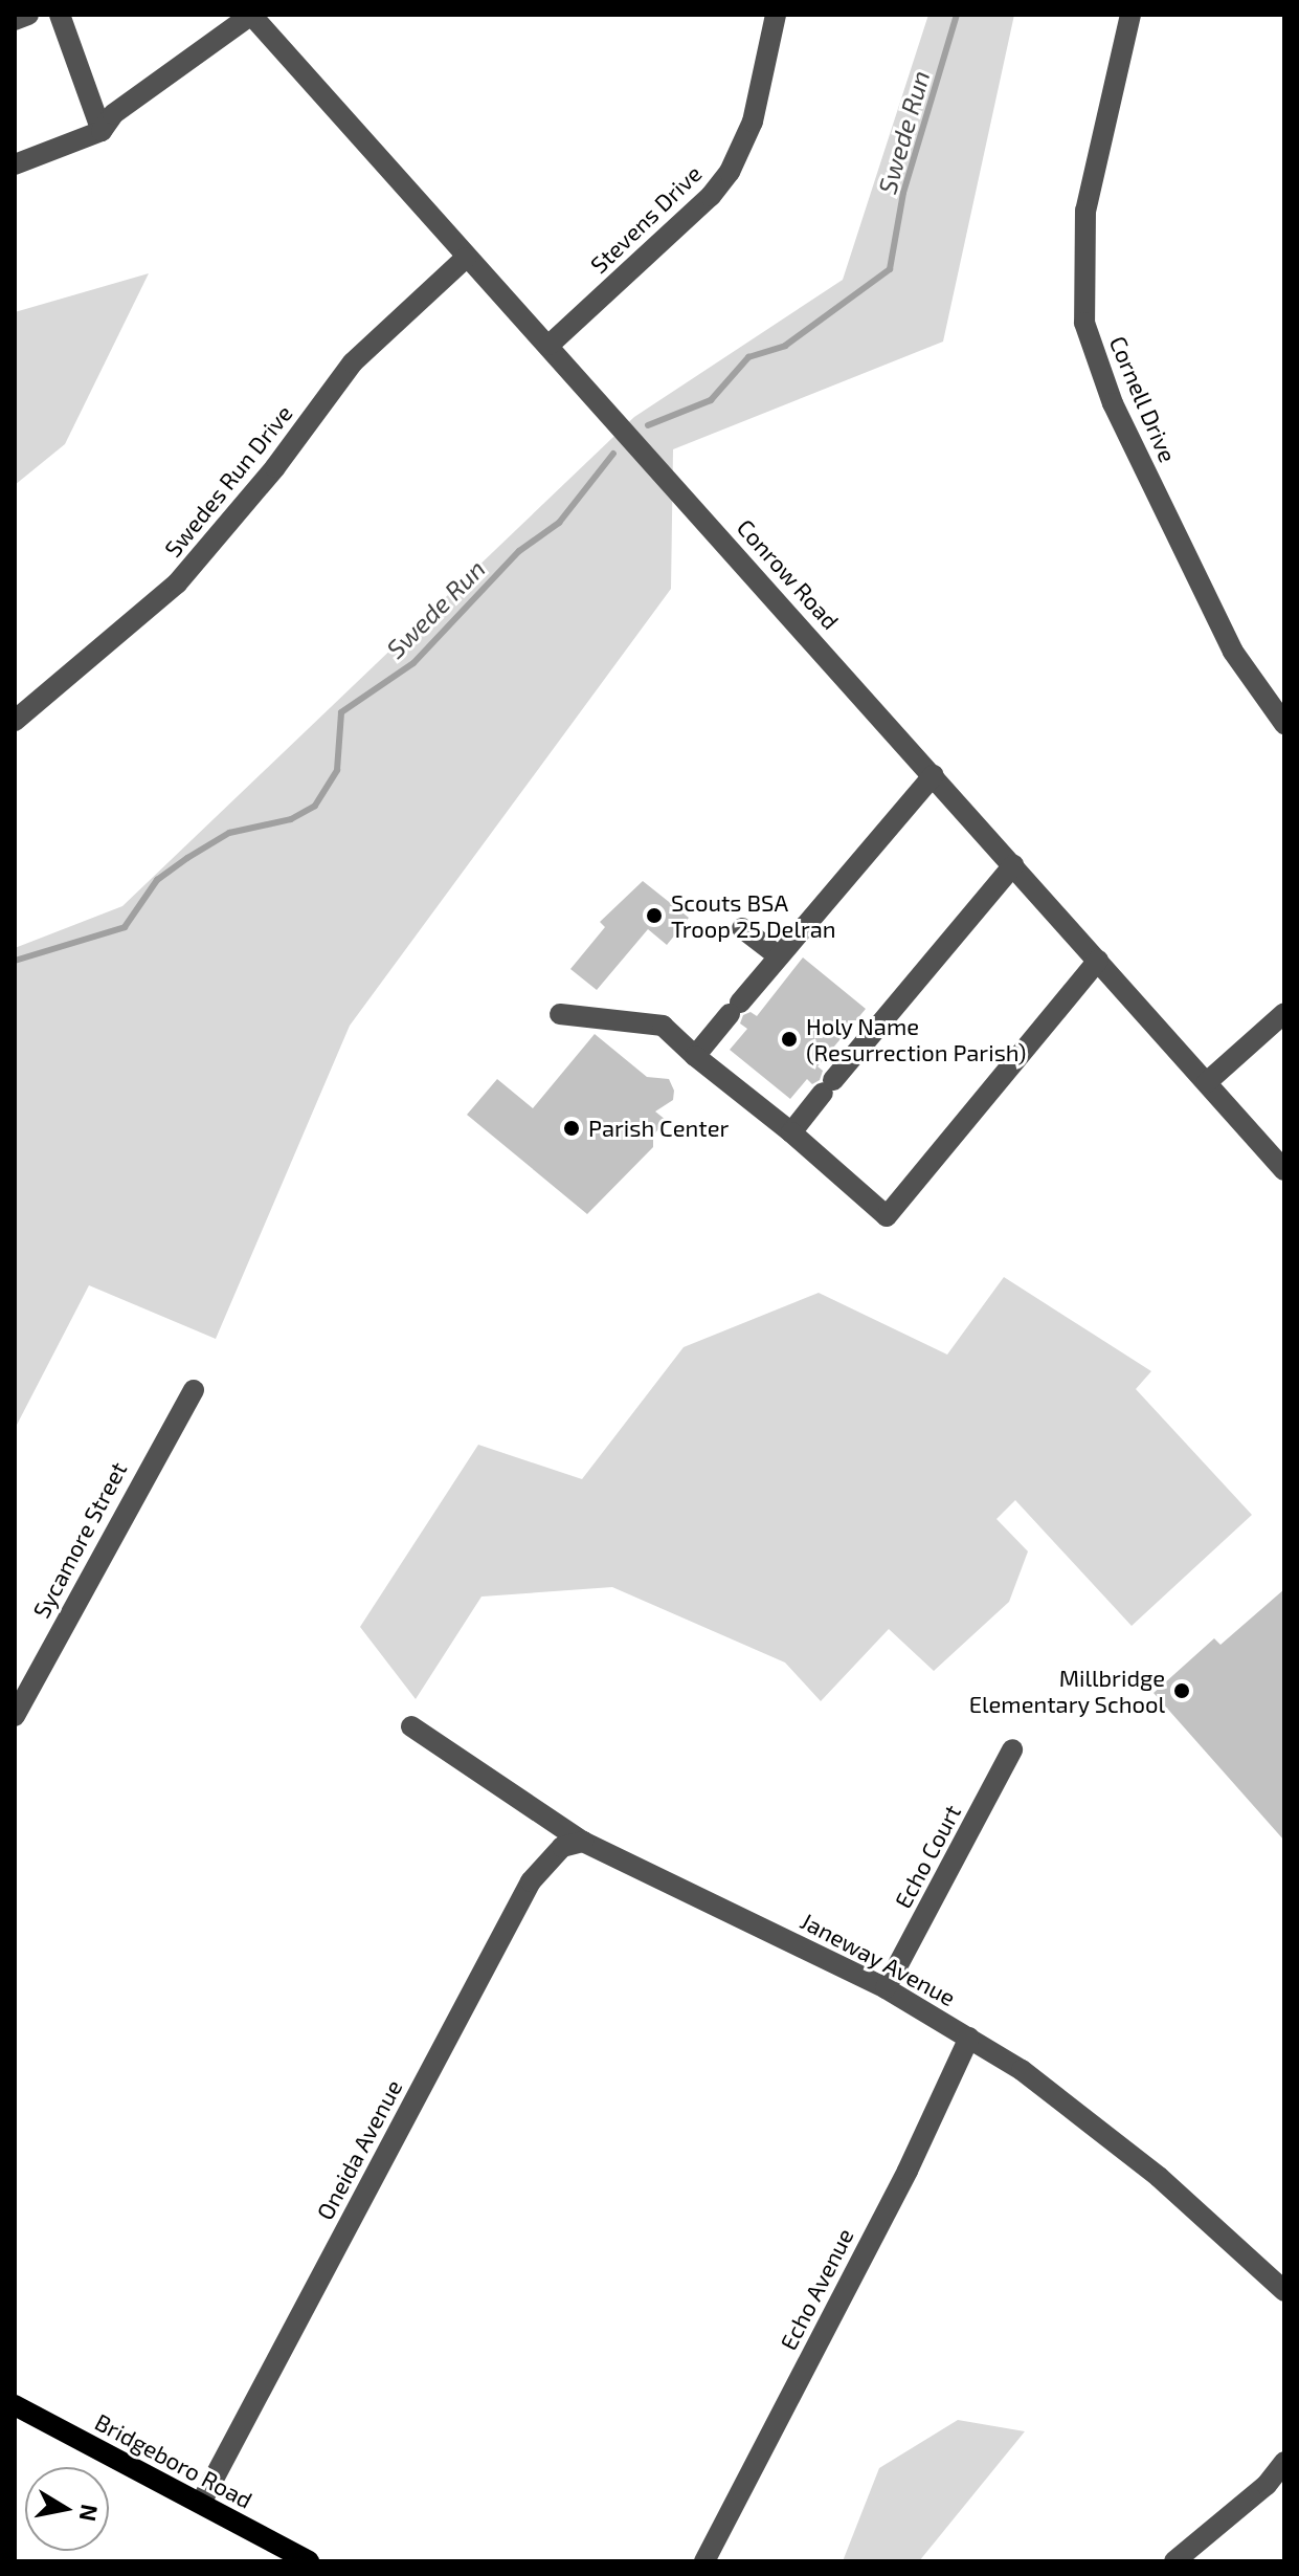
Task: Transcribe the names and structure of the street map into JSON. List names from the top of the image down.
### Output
{
  "streets": {
    "main road": ["Bridgeboro Road"],
    "street": [
      "Stevens Drive",
      "Cornell Drive",
      "Swedes Run Drive",
      "Conrow Road",
      "Sycamore Street",
      "Echo Court",
      "Janeway Avenue",
      "Oneida Avenue",
      "Echo Avenue"
    ]
  },
  "crossings": [
    ["Stevens Drive", "Conrow Road"],
    ["Swedes Run Drive", "Conrow Road"],
    ["Echo Court", "Janeway Avenue"],
    ["Janeway Avenue", "Oneida Avenue"],
    ["Janeway Avenue", "Echo Avenue"],
    ["Oneida Avenue", "Bridgeboro Road"]
  ],
  "water": ["Swede Run"],
  "places": [
    "Scouts BSA Troop 25 Delran",
    "Holy Name (Resurrection Parish)",
    "Parish Center",
    "Millbridge Elementary School"
  ],
  "north": "right"
}
